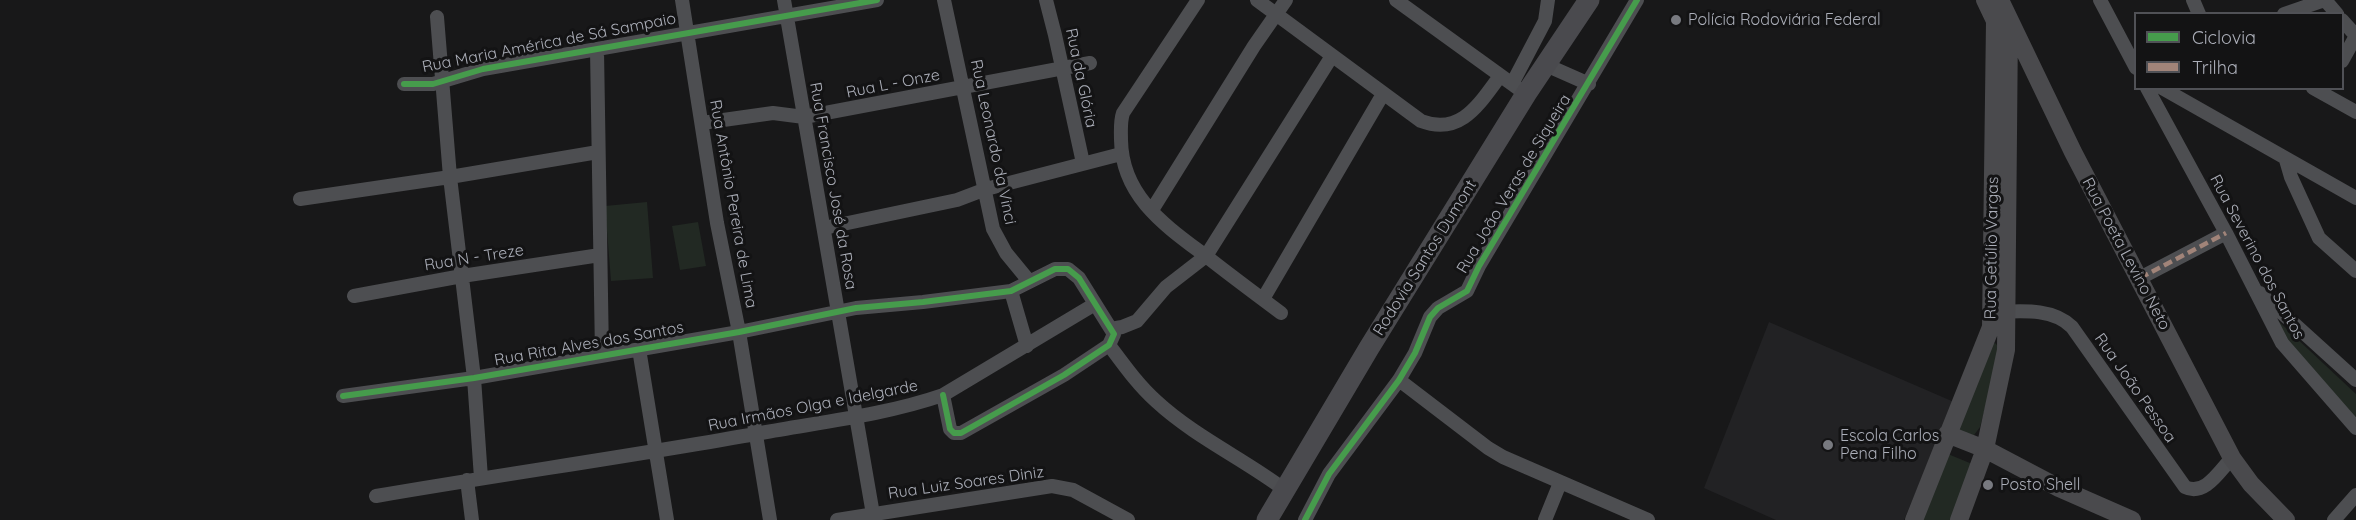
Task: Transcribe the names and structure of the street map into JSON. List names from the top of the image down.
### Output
{
  "streets": {
    "highway": ["Rodovia Santos Dumont"],
    "main road": ["Rua Getúlio Vargas", "Rua Poeta Levino Neto"],
    "street": [
      "Rua Maria América de Sá Sampaio",
      "Rua da Glória",
      "Rua L - Onze",
      "Rua Leonardo da Vinci",
      "Rua João Veras de Siqueira",
      "Rua Francisco José da Rosa",
      "Rua Antônio Pereira de Lima",
      "Rua Severino dos Santos",
      "Rua N - Treze",
      "Rua Rita Alves dos Santos",
      "Rua João Pessoa",
      "Rua Irmãos Olga e Idelgarde",
      "Rua Luiz Soares Diniz"
    ]
  },
  "crossings": [
    ["Rua Maria América de Sá Sampaio", "Rua Francisco José da Rosa"],
    ["Rua Maria América de Sá Sampaio", "Rua Antônio Pereira de Lima"],
    ["Rua da Glória", "Rua L - Onze"],
    ["Rua L - Onze", "Rua Leonardo da Vinci"],
    ["Rua L - Onze", "Rua Francisco José da Rosa"],
    ["Rua L - Onze", "Rua Antônio Pereira de Lima"],
    ["Rua Francisco José da Rosa", "Rua Rita Alves dos Santos"],
    ["Rua Francisco José da Rosa", "Rua Irmãos Olga e Idelgarde"],
    ["Rua Francisco José da Rosa", "Rua Luiz Soares Diniz"],
    ["Rua Antônio Pereira de Lima", "Rua Rita Alves dos Santos"],
    ["Rua Antônio Pereira de Lima", "Rua Irmãos Olga e Idelgarde"],
    ["Rua Getúlio Vargas", "Rua Poeta Levino Neto"],
    ["Rua Getúlio Vargas", "Rua João Pessoa"],
    ["Rua Poeta Levino Neto", "Rua João Pessoa"]
  ],
  "places": ["Polícia Rodoviária Federal", "Escola Carlos Pena Filho", "Posto Shell"],
  "legend": ["Ciclovia", "Trilha"]
}
